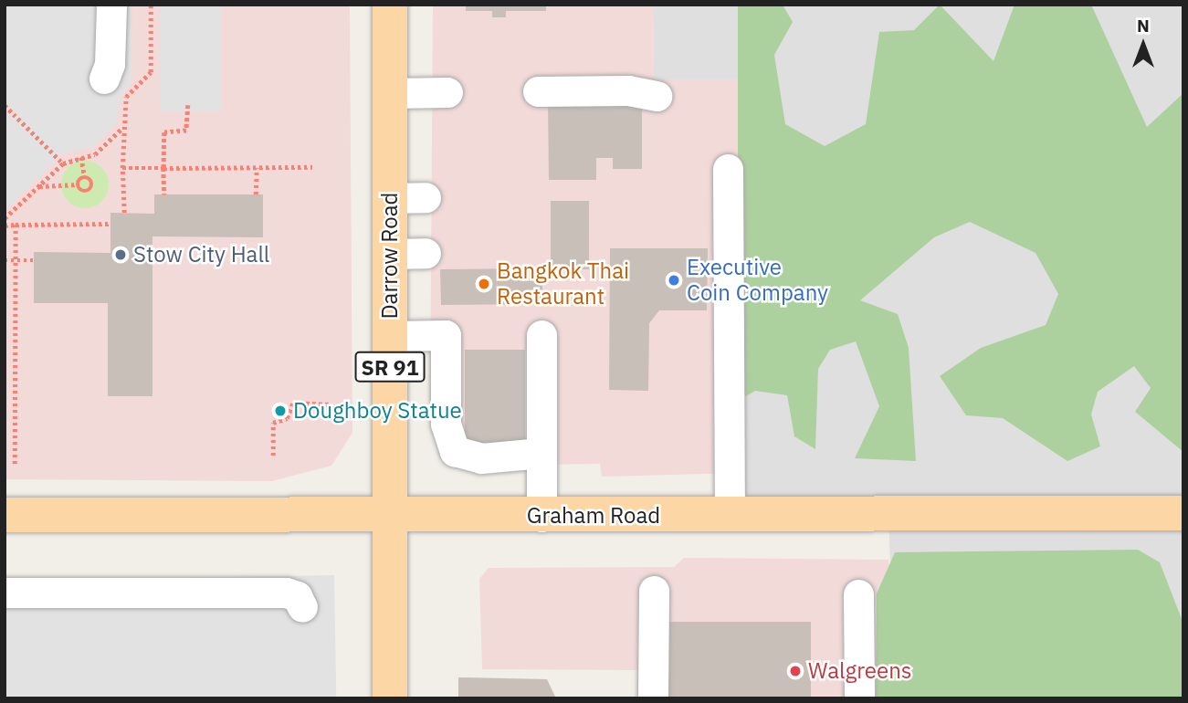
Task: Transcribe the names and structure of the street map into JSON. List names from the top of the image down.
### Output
{
  "streets": {
    "main road": ["Darrow Road", "SR 91", "Graham Road"]
  },
  "crossings": [
    ["Darrow Road", "Graham Road"]
  ],
  "places": [
    "Stow City Hall",
    "Executive Coin Company",
    "Bangkok Thai Restaurant",
    "Doughboy Statue",
    "Walgreens"
  ],
  "north": "top"
}
